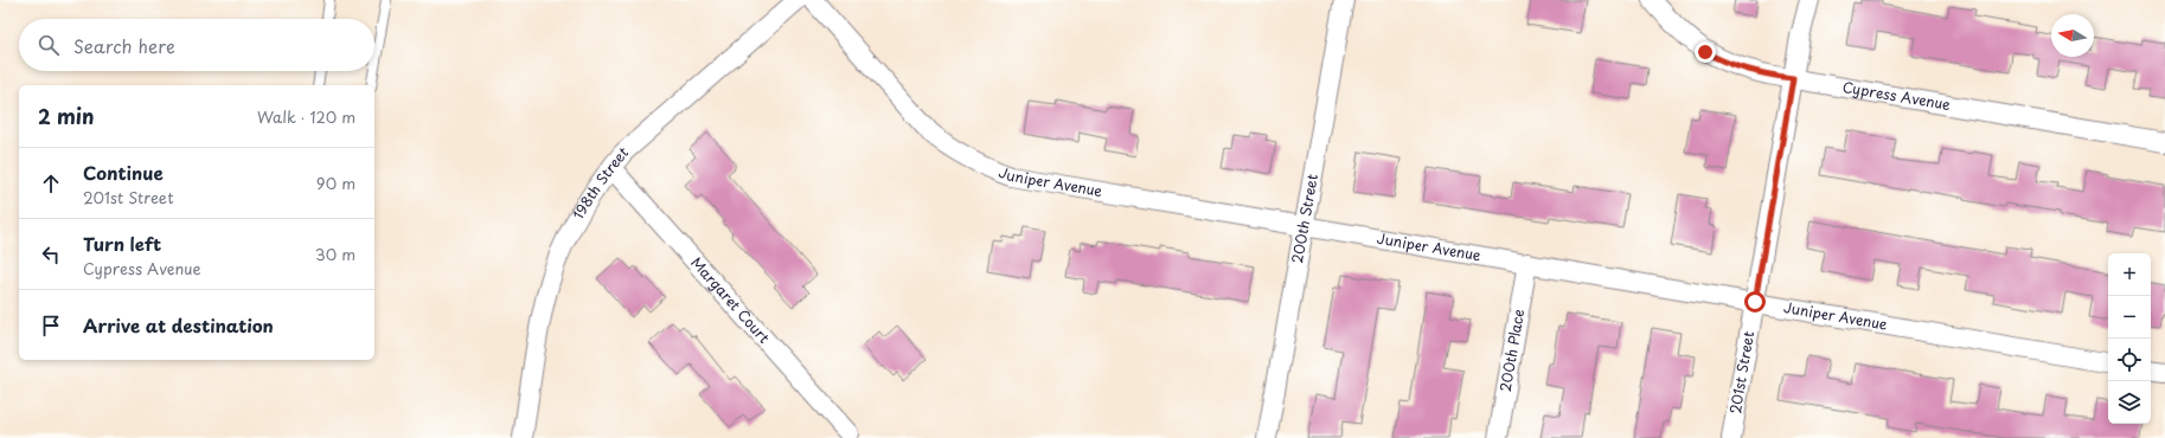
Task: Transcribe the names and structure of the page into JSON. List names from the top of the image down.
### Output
{
  "streets": {
    "street": [
      "Cypress Avenue",
      "Juniper Avenue",
      "198th Street",
      "200th Street",
      "Margaret Court",
      "200th Place",
      "201st Street"
    ]
  },
  "crossings": [
    ["Cypress Avenue", "201st Street"],
    ["Juniper Avenue", "200th Street"],
    ["Juniper Avenue", "200th Place"],
    ["Juniper Avenue", "201st Street"],
    ["198th Street", "Margaret Court"]
  ],
  "north": "left",
  "page": {
    "search": "Search here",
    "heading": ["2 min", "Walk · 120 m"],
    "list": [
      ["Continue", "201st Street", "90 m"],
      ["Turn left", "Cypress Avenue", "30 m"],
      "Arrive at destination"
    ],
    "map_buttons": ["+", "−"]
  }
}
